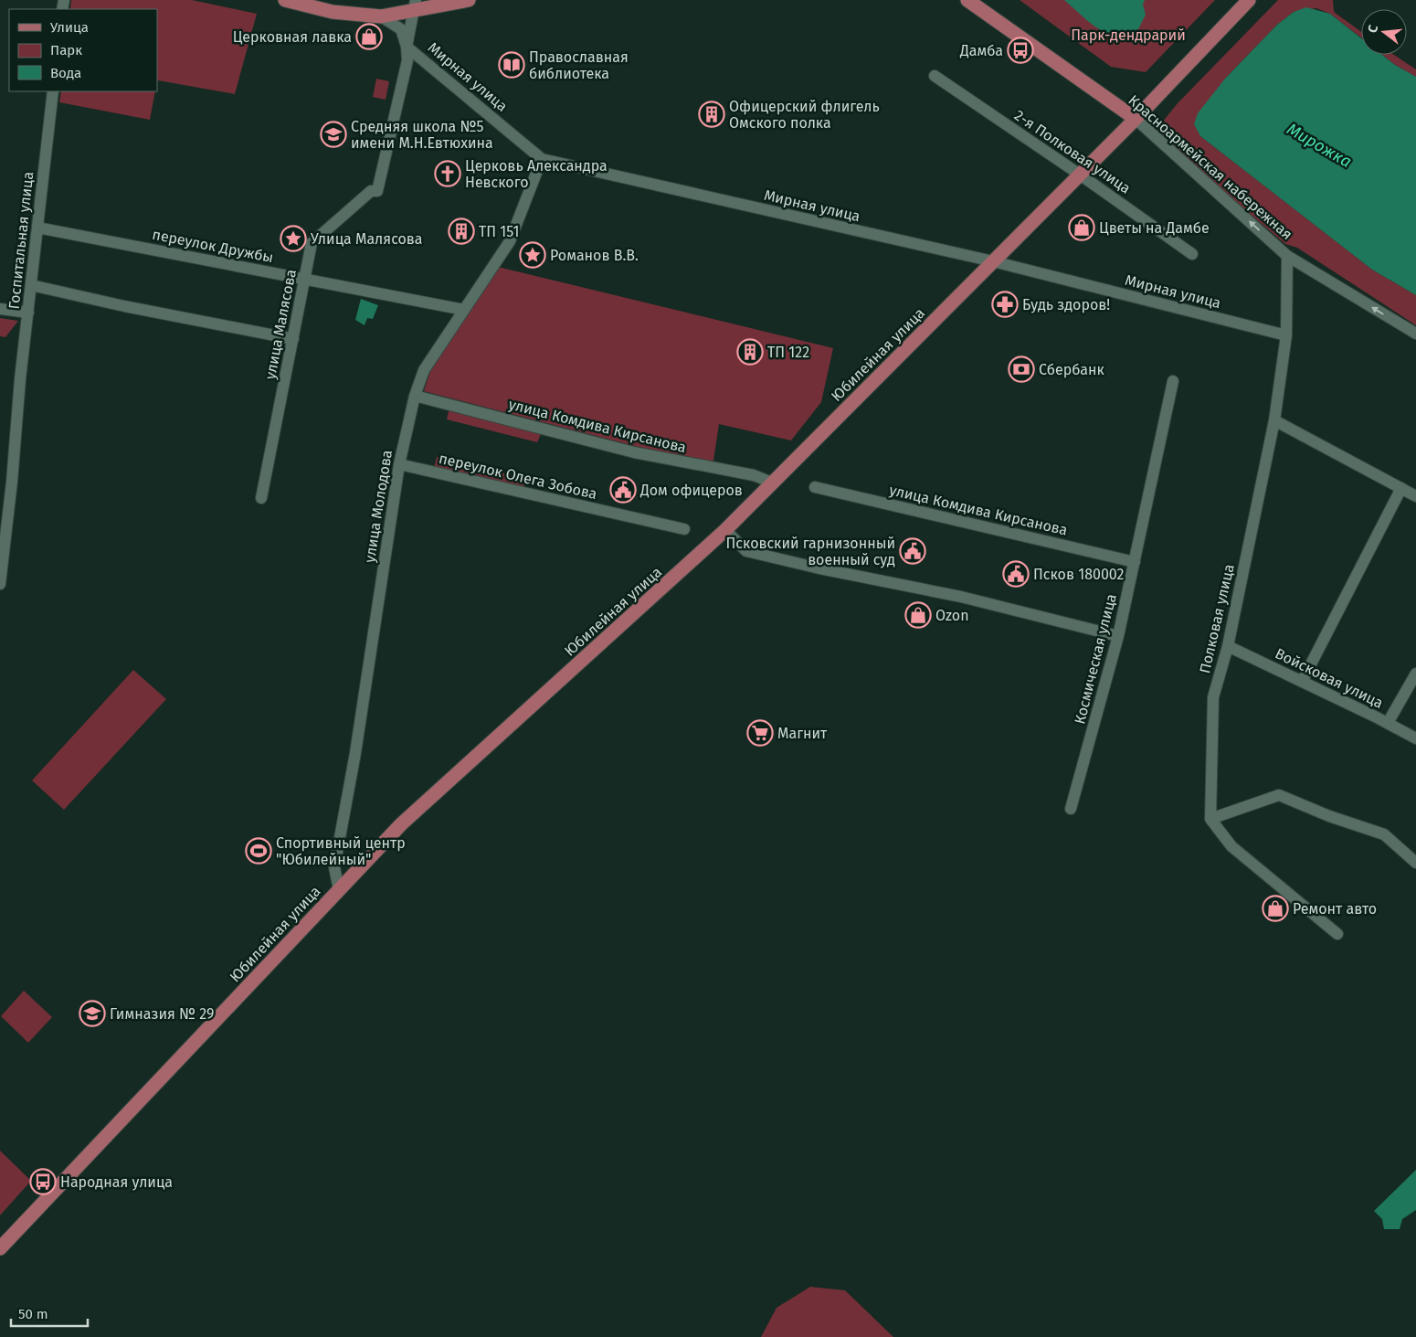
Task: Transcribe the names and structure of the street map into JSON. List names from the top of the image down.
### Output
{
  "streets": {
    "main road": ["Красноармейская набережная", "Юбилейная улица"],
    "street": [
      "Мирная улица",
      "2-я Полковая улица",
      "Госпитальная улица",
      "переулок Дружбы",
      "улица Малясова",
      "улица Комдива Кирсанова",
      "переулок Олега Зобова",
      "улица Молодова",
      "Полковая улица",
      "Космическая улица",
      "Войсковая улица"
    ]
  },
  "crossings": [
    ["Мирная улица", "улица Малясова"],
    ["Мирная улица", "Юбилейная улица"],
    ["Мирная улица", "улица Молодова"],
    ["Мирная улица", "Полковая улица"],
    ["2-я Полковая улица", "Юбилейная улица"],
    ["Красноармейская набережная", "Юбилейная улица"],
    ["Красноармейская набережная", "Полковая улица"],
    ["Госпитальная улица", "переулок Дружбы"],
    ["переулок Дружбы", "улица Малясова"],
    ["переулок Дружбы", "улица Молодова"],
    ["Юбилейная улица", "улица Комдива Кирсанова"],
    ["Юбилейная улица", "улица Молодова"],
    ["улица Комдива Кирсанова", "улица Молодова"],
    ["улица Комдива Кирсанова", "Космическая улица"],
    ["переулок Олега Зобова", "улица Молодова"],
    ["Полковая улица", "Войсковая улица"]
  ],
  "one_way": ["Красноармейская набережная"],
  "water": ["Мирожка"],
  "parks": ["Парк-дендрарий"],
  "places": {
    "shop": [
      "Церковная лавка",
      "Цветы на Дамбе",
      "Ozon",
      "Ремонт авто"
    ],
    "bus stop": ["Дамба", "Народная улица"],
    "library": ["Православная библиотека"],
    "building": ["Офицерский флигель Омского полка", "ТП 151", "ТП 122"],
    "school or university": ["Средняя школа №5 имени М.Н.Евтюхина", "Гимназия № 29"],
    "church": ["Церковь Александра Невского"],
    "place": ["Улица Малясова", "Романов В.В."],
    "pharmacy": ["Будь здоров!"],
    "bank": ["Сбербанк"],
    "public building": ["Дом офицеров", "Псковский гарнизонный военный суд", "Псков 180002"],
    "supermarket": ["Магнит"],
    "sports": ["Спортивный центр \"Юбилейный\""]
  },
  "legend": ["Улица", "Парк", "Вода"],
  "scale_bar": "50 m",
  "north": "left"
}
